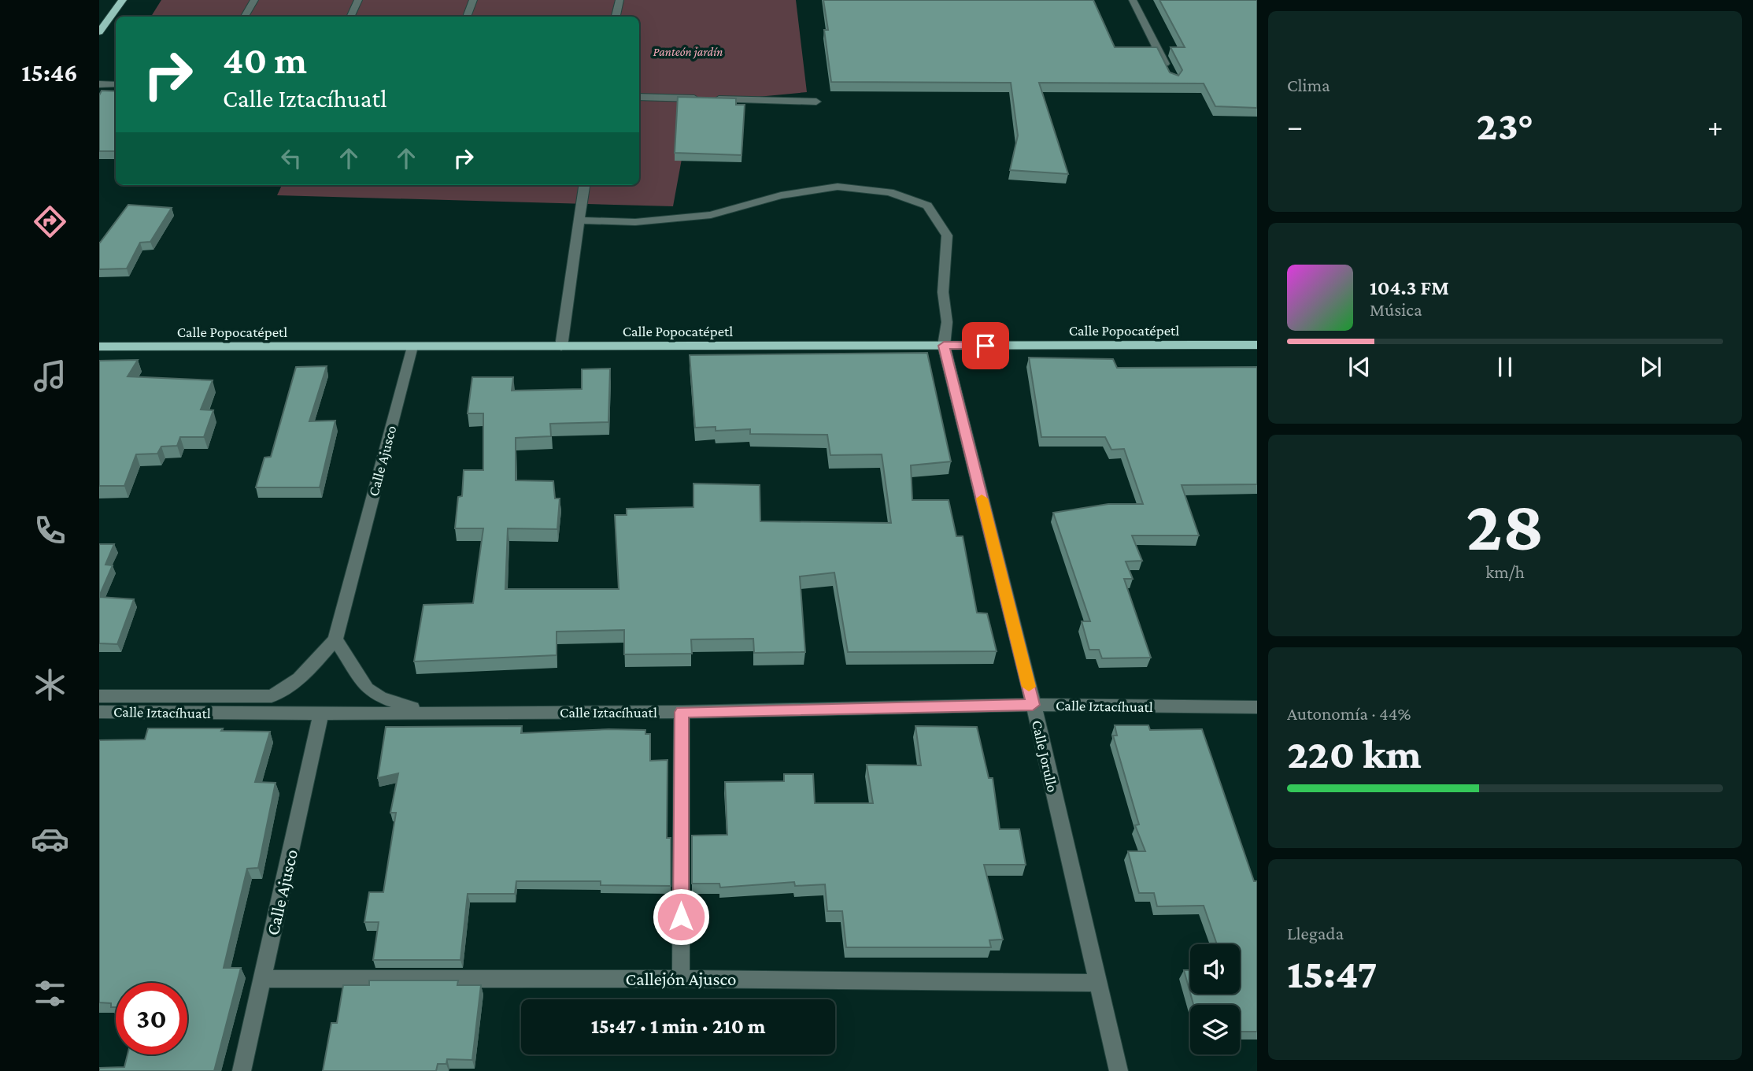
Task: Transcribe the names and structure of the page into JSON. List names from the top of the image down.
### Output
{
  "streets": {
    "main road": ["Calle Popocatépetl"],
    "street": [
      "Calle Ajusco",
      "Calle Iztacíhuatl",
      "Calle Jorullo",
      "Callejón Ajusco"
    ]
  },
  "crossings": [
    ["Calle Popocatépetl", "Calle Ajusco"],
    ["Calle Popocatépetl", "Calle Jorullo"],
    ["Calle Ajusco", "Calle Iztacíhuatl"],
    ["Calle Ajusco", "Callejón Ajusco"],
    ["Calle Iztacíhuatl", "Calle Jorullo"],
    ["Calle Jorullo", "Callejón Ajusco"]
  ],
  "parks": ["Panteón jardín"],
  "page": {
    "tabs": "15:46",
    "tile": [
      "Clima",
      ["28", "km/h"],
      ["Autonomía · 44%", "220 km"],
      ["Llegada", "15:47"]
    ],
    "turn": ["40 m", "Calle Iztacíhuatl"],
    "heat": ["−", "23°", "+"],
    "song": ["104.3 FM", "Música"],
    "limit": "30",
    "trip": "15:47 · 1 min · 210 m"
  }
}
